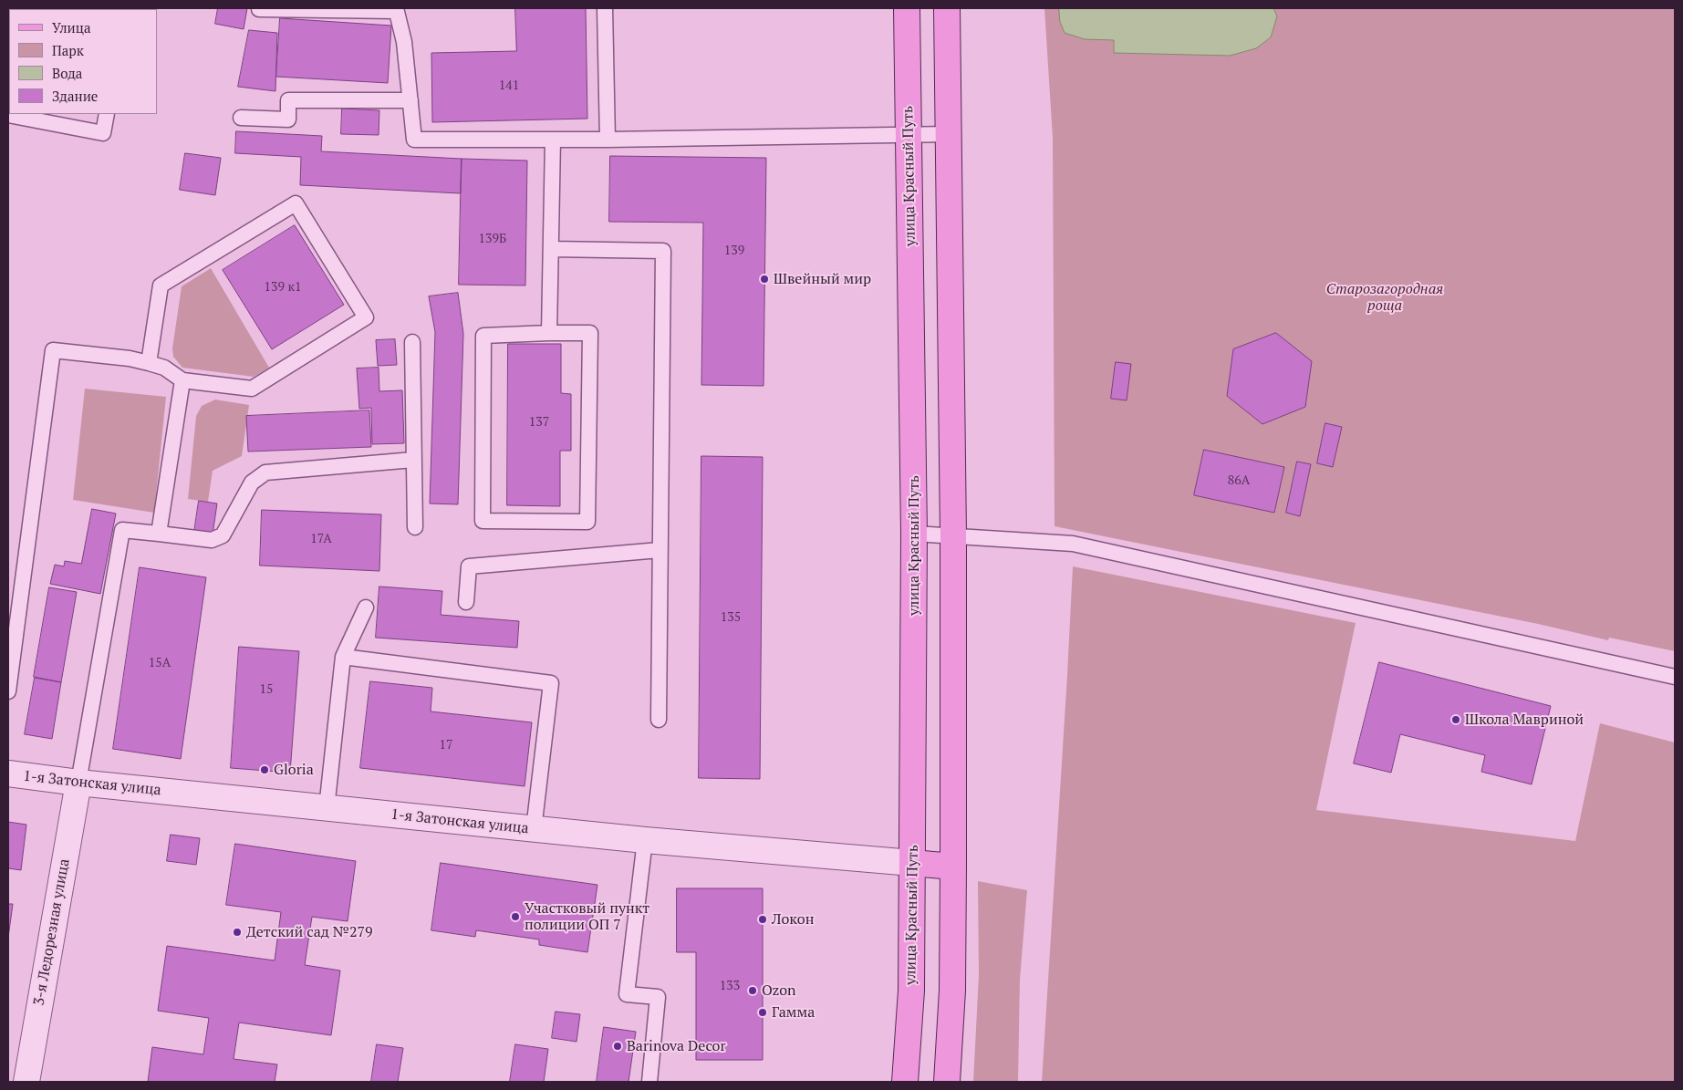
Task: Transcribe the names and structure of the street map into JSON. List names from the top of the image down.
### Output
{
  "streets": {
    "main road": ["улица Красный Путь"],
    "street": ["1-я Затонская улица", "3-я Ледорезная улица"]
  },
  "crossings": [
    ["улица Красный Путь", "1-я Затонская улица"],
    ["1-я Затонская улица", "3-я Ледорезная улица"]
  ],
  "parks": ["Старозагородная роща"],
  "places": [
    "Швейный мир",
    "Школа Мавриной",
    "Gloria",
    "Участковый пункт полиции ОП 7",
    "Локон",
    "Детский сад №279",
    "Ozon",
    "Гамма",
    "Barinova Decor"
  ],
  "house_numbers": [
    "141",
    "139Б",
    "139",
    "139 к1",
    "137",
    "86А",
    "17А",
    "135",
    "15А",
    "15",
    "17",
    "133"
  ],
  "legend": [
    "Улица",
    "Парк",
    "Вода",
    "Здание"
  ]
}
